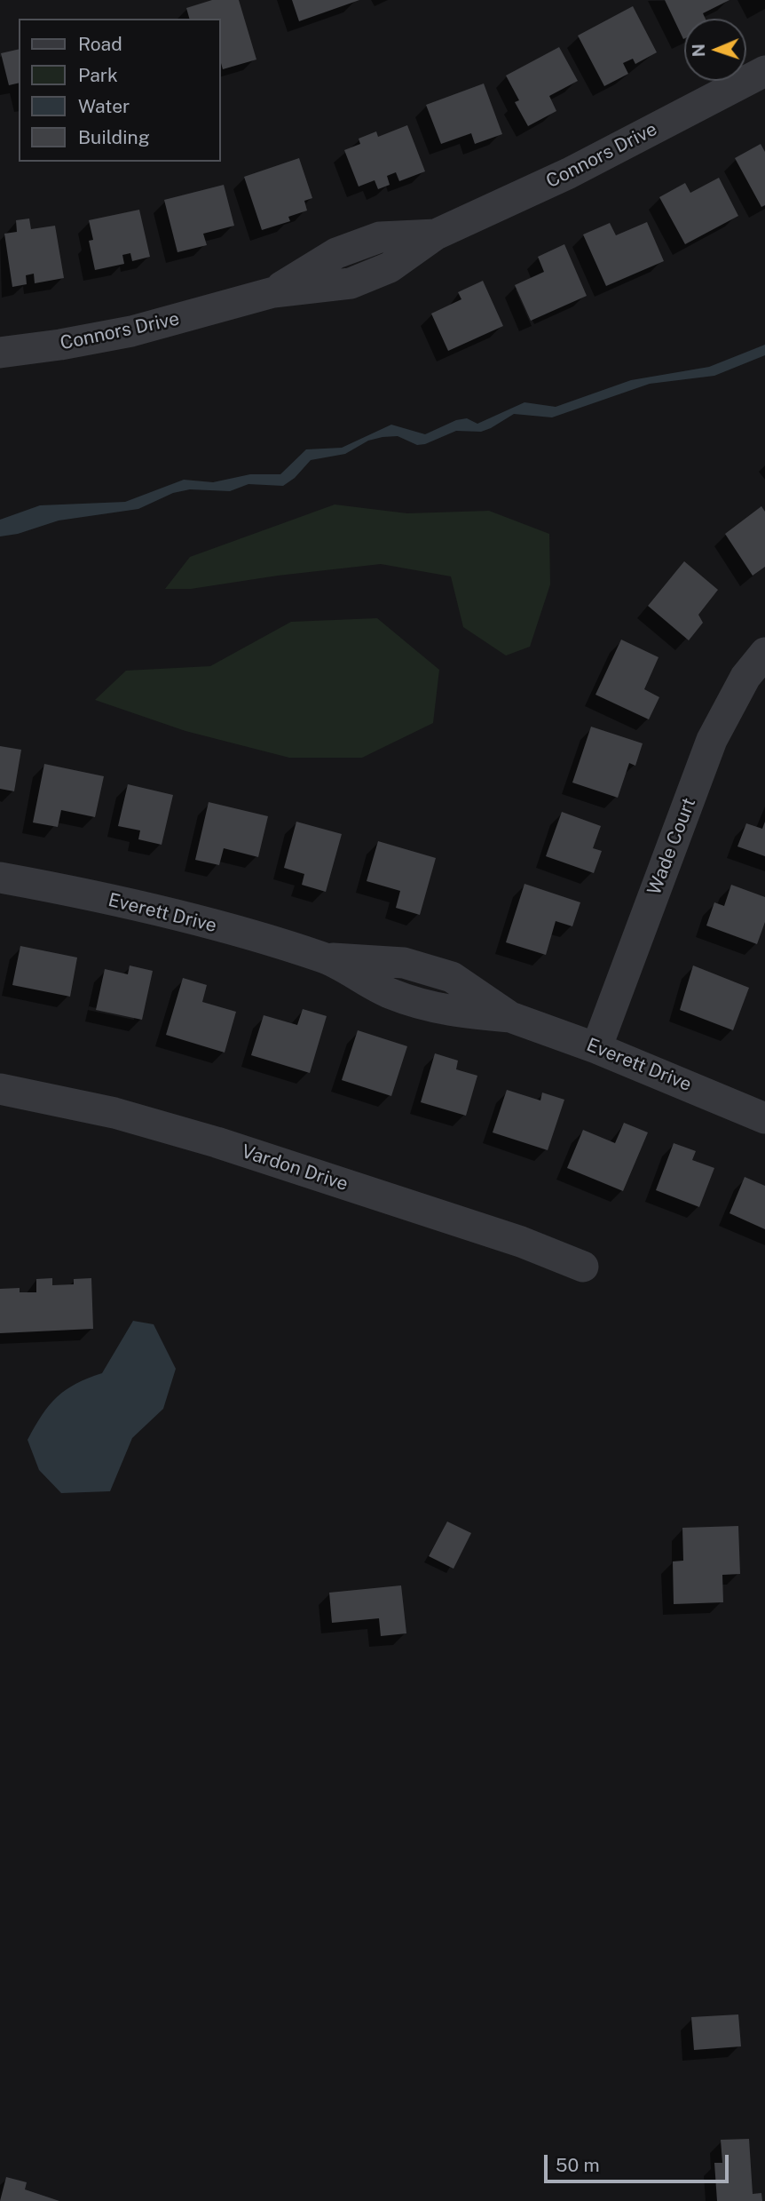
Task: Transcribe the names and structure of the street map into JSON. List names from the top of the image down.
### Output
{
  "streets": {
    "street": [
      "Connors Drive",
      "Wade Court",
      "Everett Drive",
      "Vardon Drive"
    ]
  },
  "crossings": [
    ["Wade Court", "Everett Drive"]
  ],
  "legend": [
    "Road",
    "Park",
    "Water",
    "Building"
  ],
  "scale_bar": "50 m",
  "north": "left"
}
